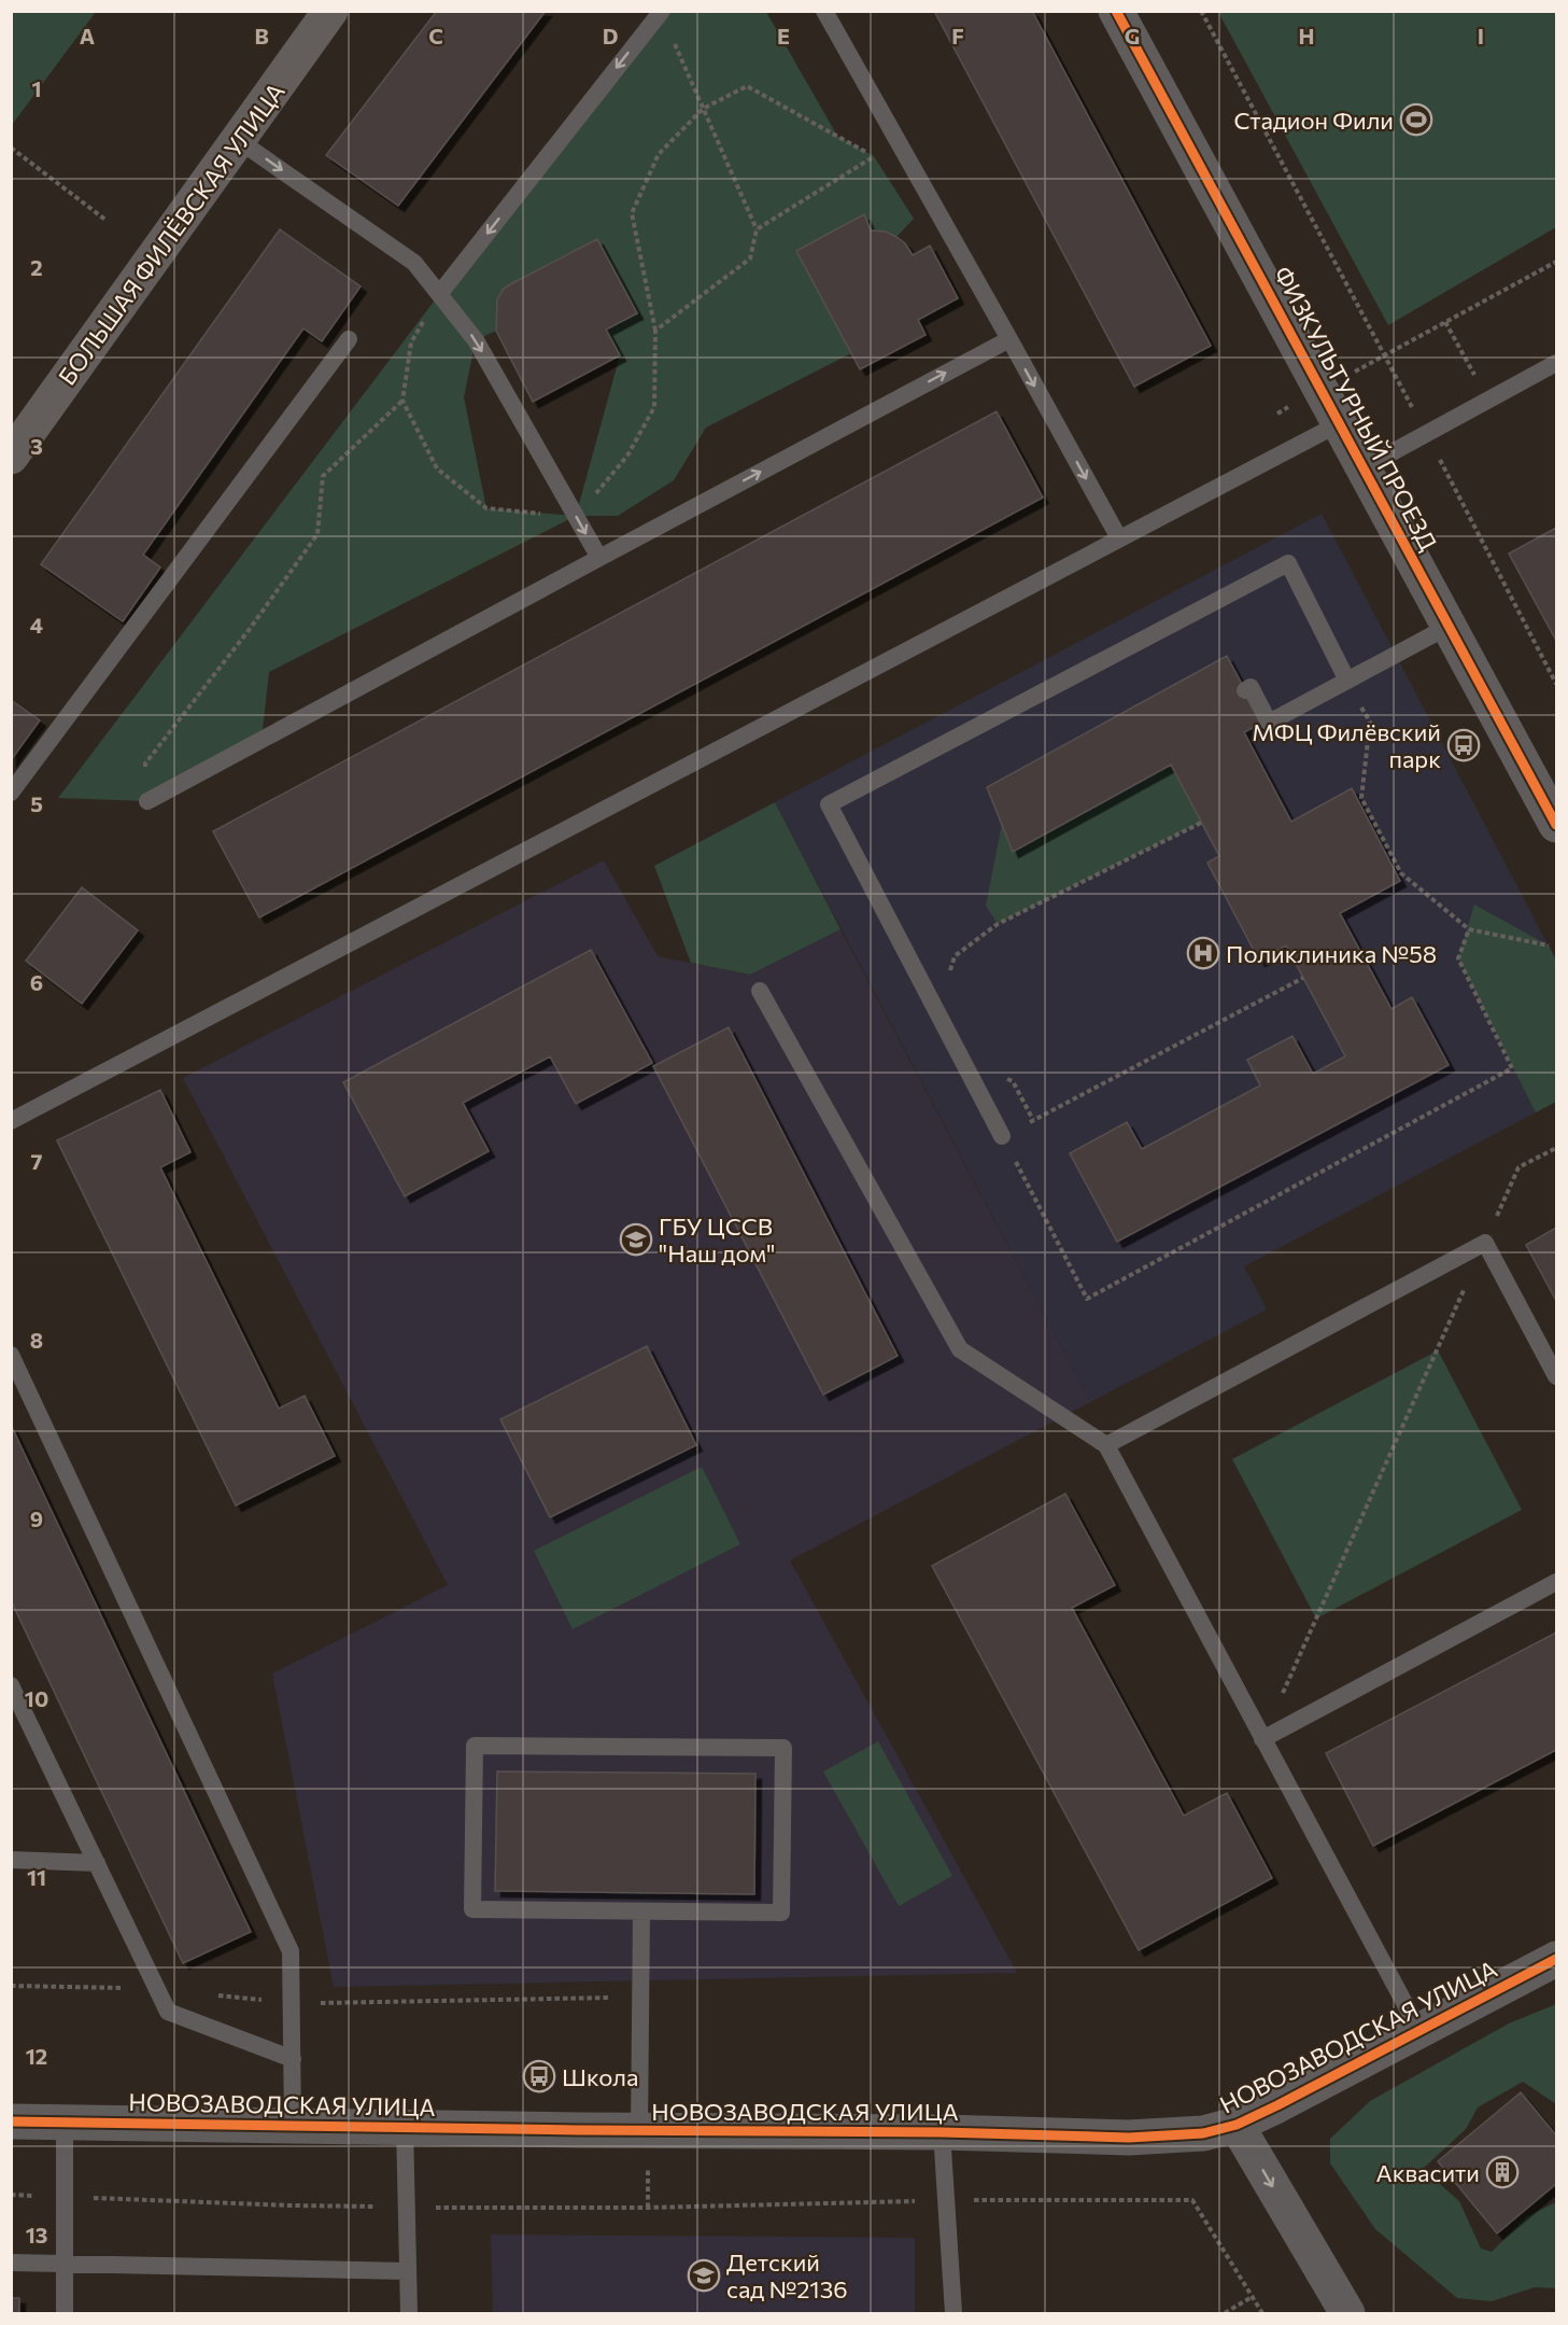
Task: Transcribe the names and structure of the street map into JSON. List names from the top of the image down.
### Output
{
  "streets": {
    "main road": ["БОЛЬШАЯ ФИЛЁВСКАЯ УЛИЦА"],
    "street": ["ФИЗКУЛЬТУРНЫЙ ПРОЕЗД", "НОВОЗАВОДСКАЯ УЛИЦА"]
  },
  "places": {
    "sports": ["Стадион Фили"],
    "bus stop": ["МФЦ Филёвский парк", "Школа"],
    "hospital": ["Поликлиника №58"],
    "school or university": ["ГБУ ЦССВ \"Наш дом\"", "Детский сад №2136"],
    "building": ["Аквасити"]
  },
  "grid": {
    "columns": [
      "A",
      "B",
      "C",
      "D",
      "E",
      "F",
      "G",
      "H",
      "I"
    ],
    "rows": [
      "1",
      "2",
      "3",
      "4",
      "5",
      "6",
      "7",
      "8",
      "9",
      "10",
      "11",
      "12",
      "13"
    ]
  }
}
